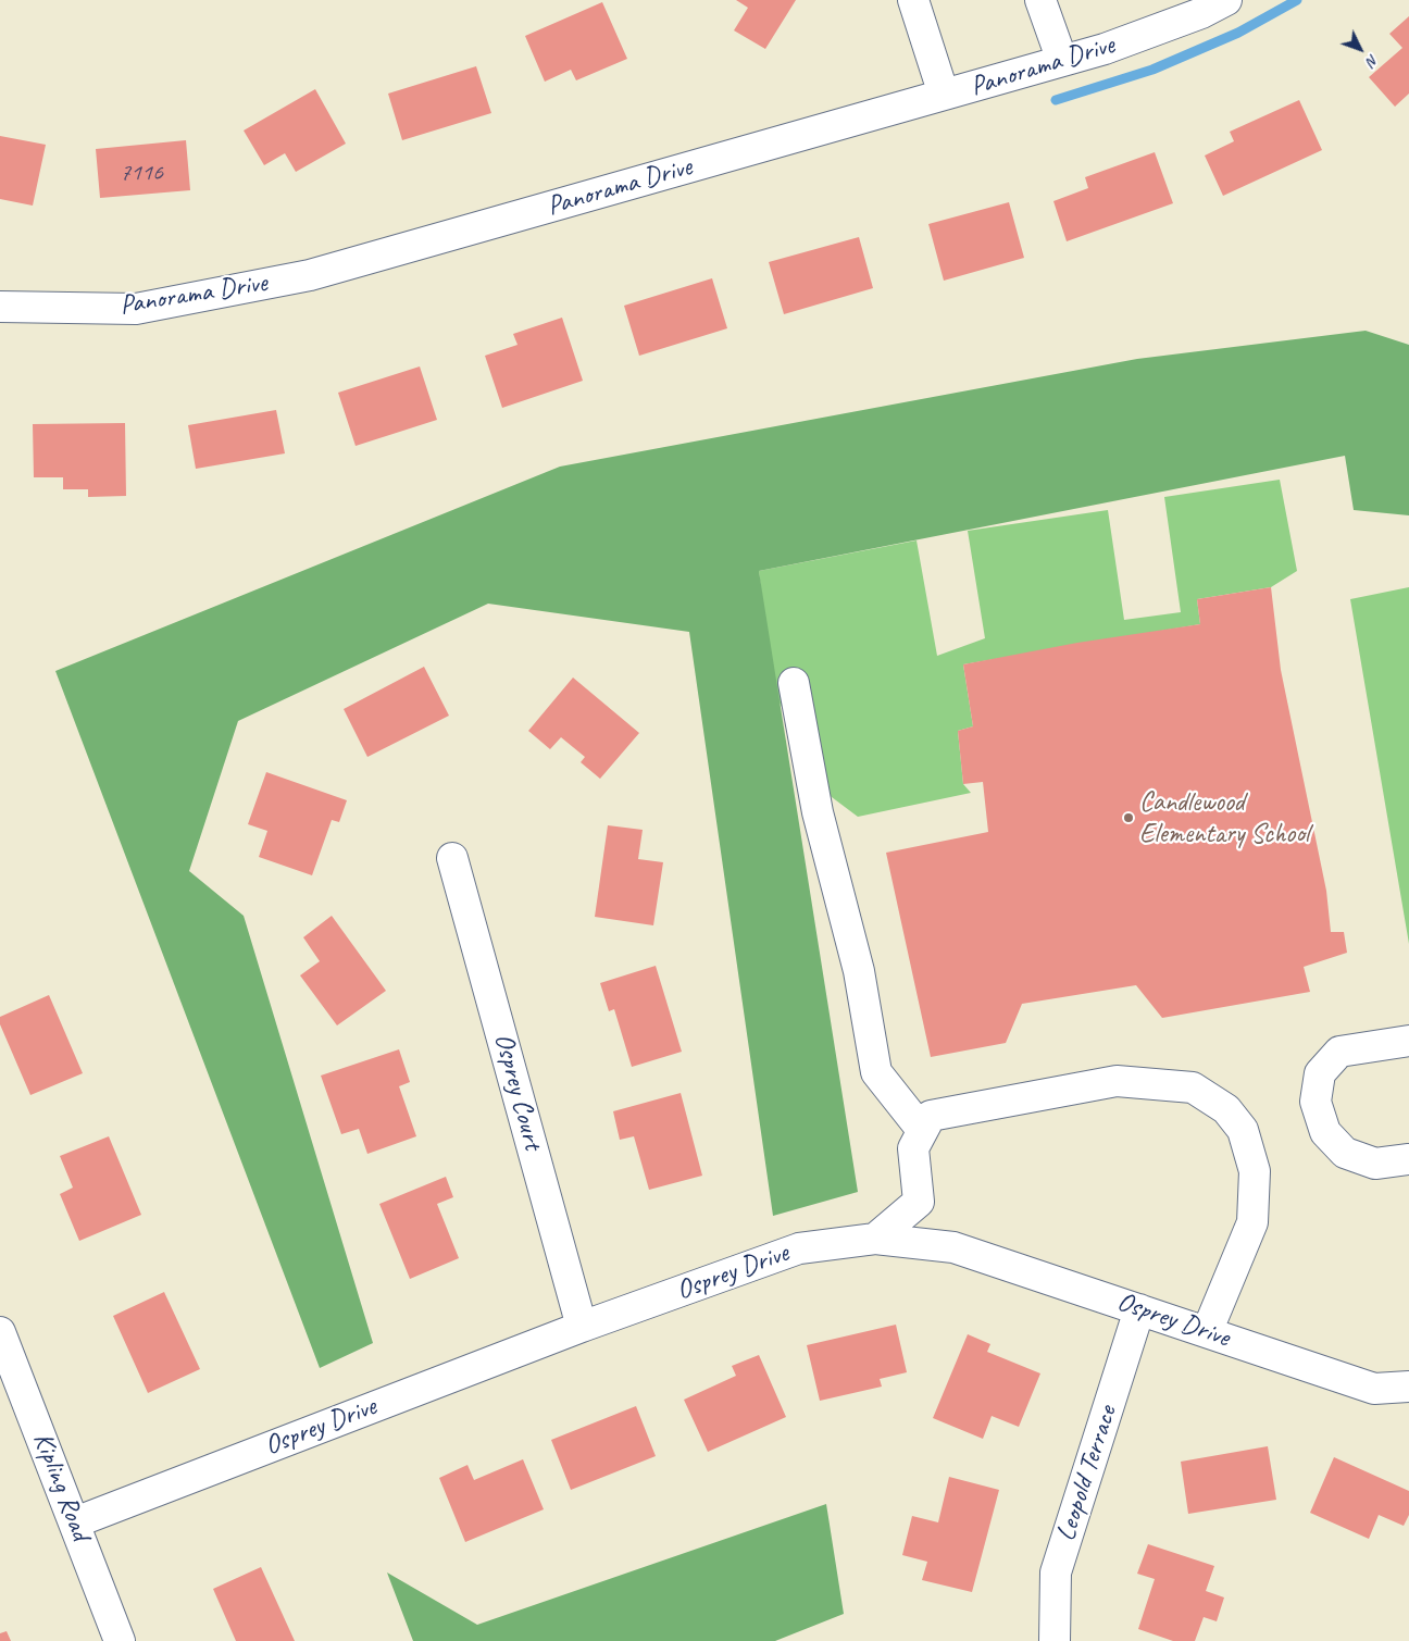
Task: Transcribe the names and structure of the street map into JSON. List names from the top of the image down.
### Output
{
  "streets": {
    "street": [
      "Panorama Drive",
      "Osprey Court",
      "Osprey Drive",
      "Leopold Terrace",
      "Kipling Road"
    ]
  },
  "crossings": [
    ["Osprey Court", "Osprey Drive"],
    ["Osprey Drive", "Leopold Terrace"],
    ["Osprey Drive", "Kipling Road"]
  ],
  "places": ["Candlewood Elementary School"],
  "house_numbers": ["7116"],
  "north": "bottom right"
}
